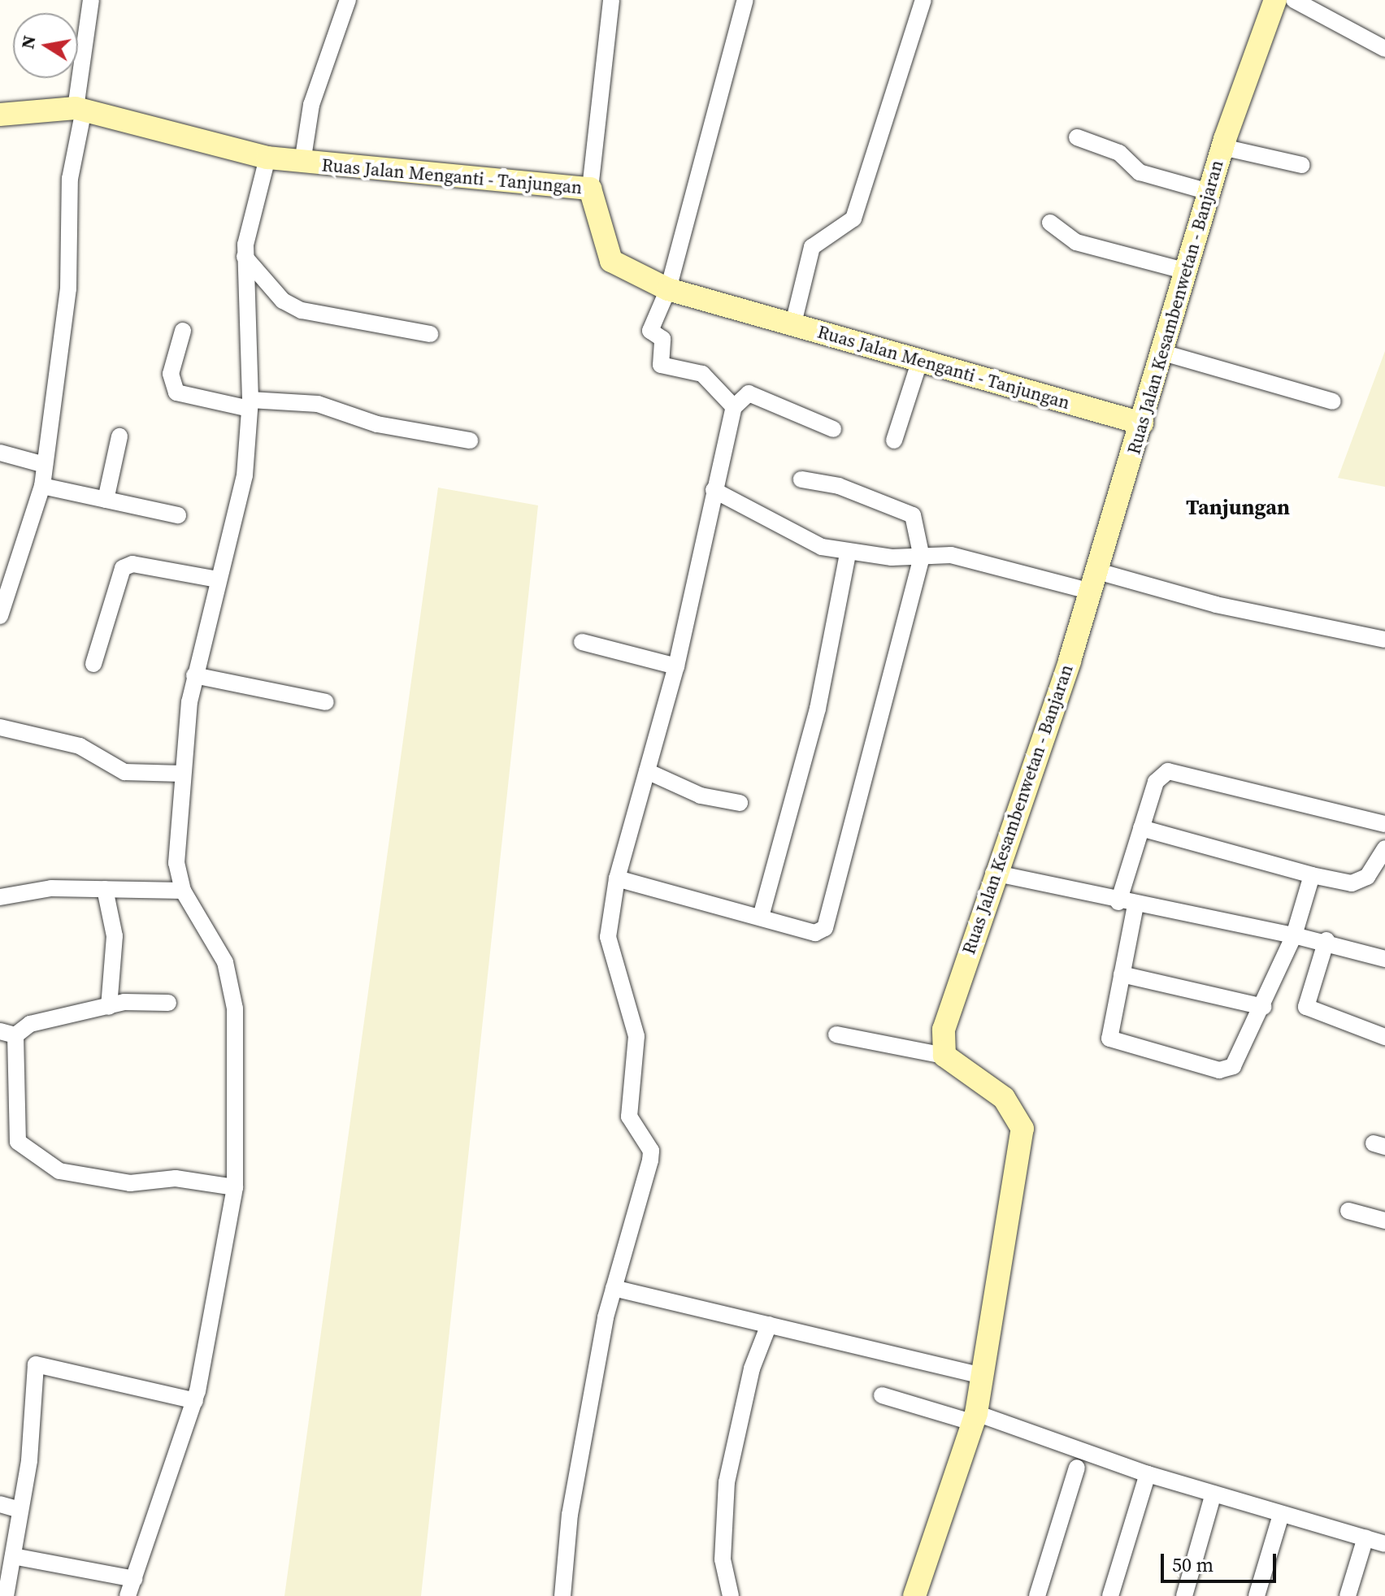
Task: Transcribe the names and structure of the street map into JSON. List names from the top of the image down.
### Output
{
  "streets": {
    "main road": ["Ruas Jalan Menganti - Tanjungan", "Ruas Jalan Kesambenwetan - Banjaran"]
  },
  "crossings": [
    ["Ruas Jalan Menganti - Tanjungan", "Ruas Jalan Kesambenwetan - Banjaran"]
  ],
  "districts": ["Tanjungan"],
  "scale_bar": "50 m",
  "north": "left"
}
